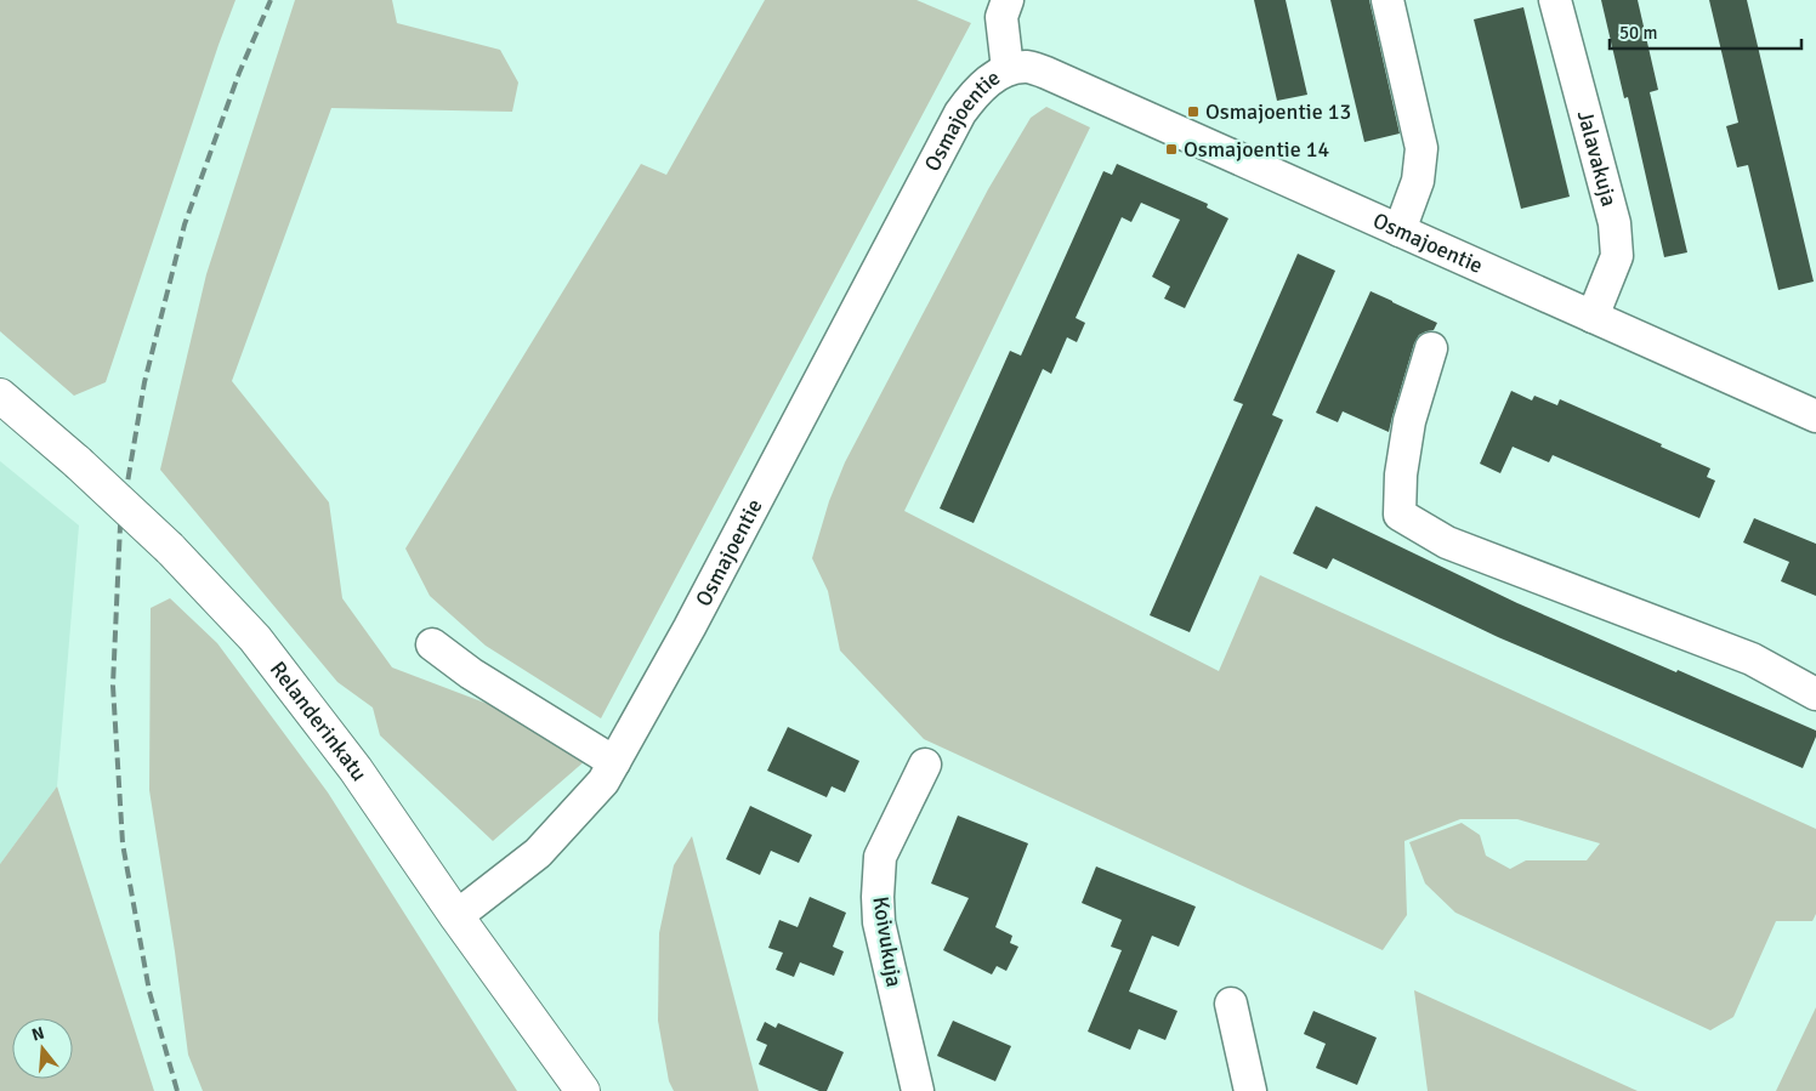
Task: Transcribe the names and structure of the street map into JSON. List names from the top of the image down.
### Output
{
  "streets": {
    "main road": ["Relanderinkatu"],
    "street": ["Osmajoentie", "Jalavakuja", "Koivukuja"]
  },
  "crossings": [
    ["Osmajoentie", "Jalavakuja"],
    ["Osmajoentie", "Relanderinkatu"]
  ],
  "places": {
    "transit": ["Osmajoentie 13", "Osmajoentie 14"]
  },
  "scale_bar": "50 m",
  "north": "top"
}
